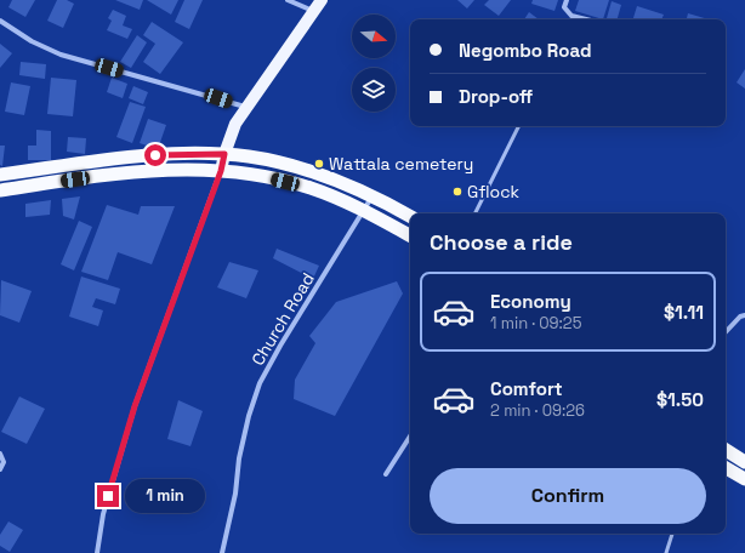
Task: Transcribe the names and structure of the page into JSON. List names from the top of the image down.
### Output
{
  "streets": {
    "street": ["Church Road"]
  },
  "places": ["Wattala cemetery", "Gflock"],
  "north": "right",
  "page": {
    "banner": ["Negombo Road", "Drop-off"],
    "heading": "Choose a ride",
    "list": [
      {
        "name": "Economy",
        "note": "1 min · 09:25",
        "value": "$1.11"
      },
      {
        "name": "Comfort",
        "note": "2 min · 09:26",
        "value": "$1.50"
      }
    ],
    "buttons": "Confirm",
    "bubble": "1 min"
  }
}
